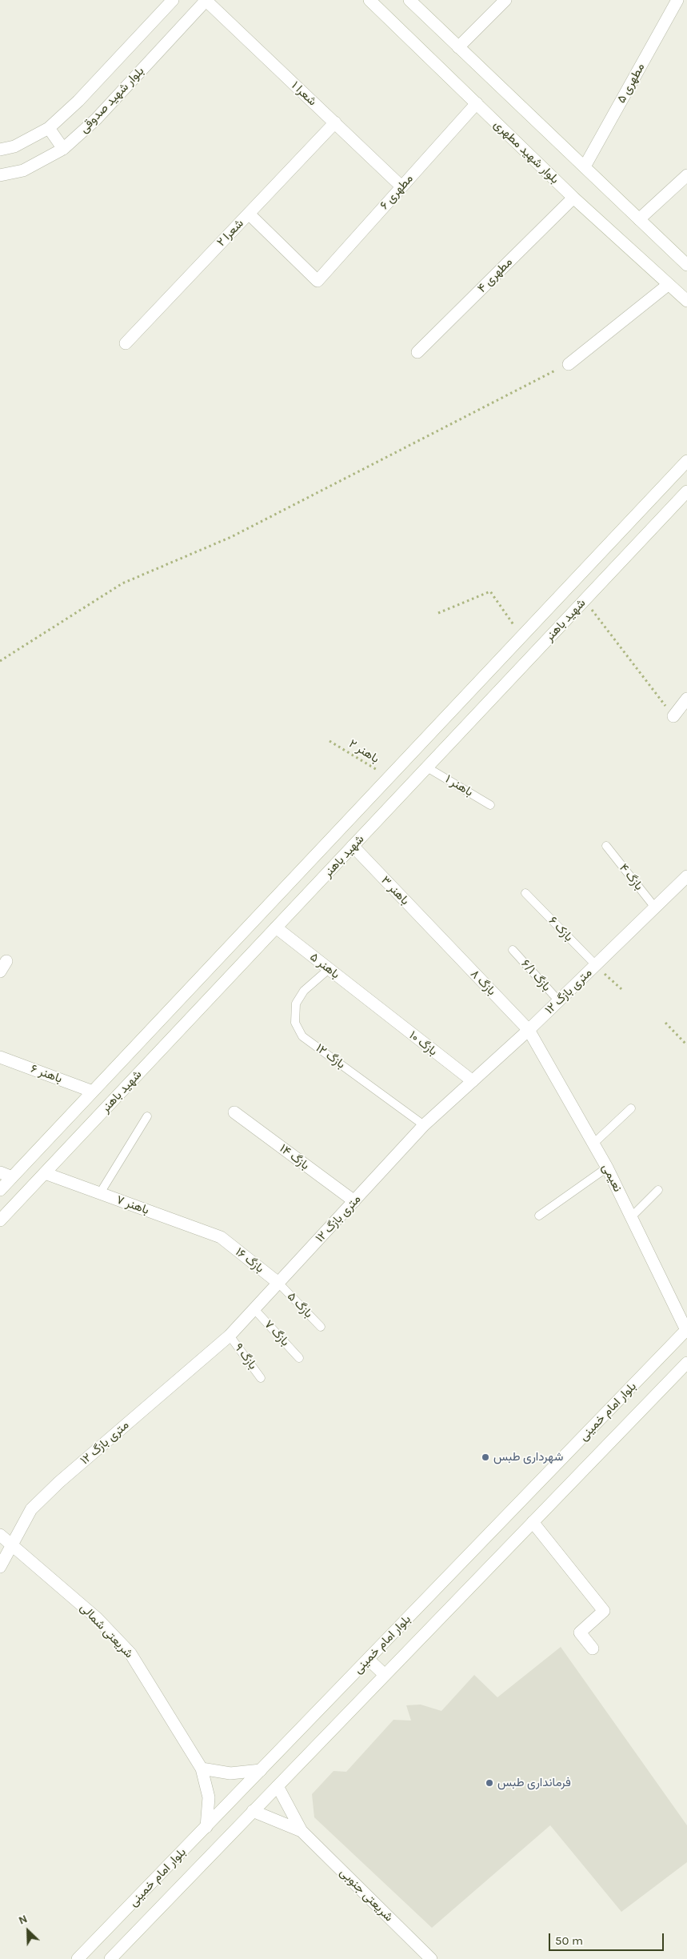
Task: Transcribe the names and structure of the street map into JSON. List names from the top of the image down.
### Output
{
  "streets": {
    "street": [
      "مطهری ۵",
      "شعرا ۱",
      "بلوار شهید صدوقی",
      "بلوار شهید مطهری",
      "مطهری ۶",
      "شعرا ۲",
      "مطهری ۴",
      "شهید باهنر",
      "باهنر ۳",
      "باهنر ۵",
      "بازگ ۸",
      "۱۲ متری بازگ",
      "بازگ ۱۰",
      "باهنر ۶",
      "بازگ ۱۴",
      "نعیمی",
      "باهنر ۷",
      "بازگ ۱۶",
      "بلوار امام خمینی",
      "شریعتی شمالی",
      "شریعتی جنوبی"
    ],
    "lane": [
      "باهنر ۱",
      "بازگ ۴",
      "بازک ۶",
      "بازگ ۶/۱",
      "بازگ ۱۲",
      "بازگ ۵",
      "بازگ ۷",
      "بازگ ۹"
    ],
    "path": ["باهنر ۲"]
  },
  "crossings": [
    ["شعرا ۱", "بلوار شهید صدوقی"],
    ["شعرا ۱", "مطهری ۶"],
    ["شعرا ۱", "شعرا ۲"],
    ["بلوار شهید مطهری", "مطهری ۶"],
    ["بلوار شهید مطهری", "مطهری ۴"],
    ["مطهری ۶", "شعرا ۲"],
    ["شهید باهنر", "باهنر ۲"],
    ["شهید باهنر", "باهنر ۱"],
    ["شهید باهنر", "باهنر ۳"],
    ["شهید باهنر", "باهنر ۵"],
    ["شهید باهنر", "باهنر ۶"],
    ["شهید باهنر", "باهنر ۷"],
    ["بازگ ۴", "۱۲ متری بازگ"],
    ["باهنر ۳", "بازگ ۸"],
    ["بازک ۶", "۱۲ متری بازگ"],
    ["باهنر ۵", "بازگ ۱۰"],
    ["باهنر ۵", "بازگ ۱۲"],
    ["بازگ ۶/۱", "۱۲ متری بازگ"],
    ["بازگ ۸", "۱۲ متری بازگ"],
    ["بازگ ۸", "نعیمی"],
    ["۱۲ متری بازگ", "بازگ ۱۰"],
    ["۱۲ متری بازگ", "بازگ ۱۲"],
    ["۱۲ متری بازگ", "بازگ ۱۴"],
    ["۱۲ متری بازگ", "نعیمی"],
    ["۱۲ متری بازگ", "بازگ ۱۶"],
    ["۱۲ متری بازگ", "بازگ ۵"],
    ["۱۲ متری بازگ", "بازگ ۷"],
    ["۱۲ متری بازگ", "بازگ ۹"],
    ["۱۲ متری بازگ", "شریعتی شمالی"],
    ["نعیمی", "بلوار امام خمینی"],
    ["باهنر ۷", "بازگ ۱۶"],
    ["بازگ ۱۶", "بازگ ۵"],
    ["بلوار امام خمینی", "شریعتی شمالی"]
  ],
  "places": ["شهرداری طبس", "فرمانداری طبس"],
  "scale_bar": "50 m",
  "north": "top left"
}
